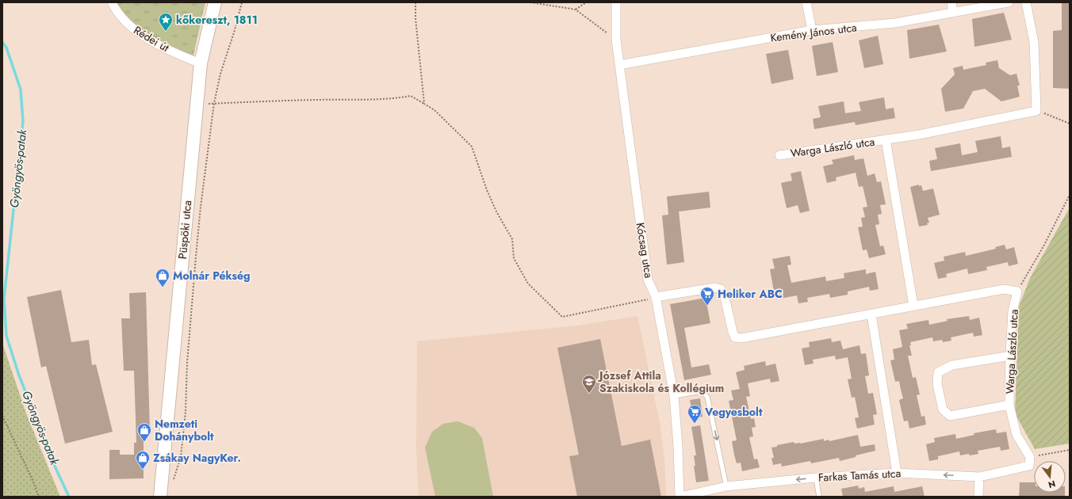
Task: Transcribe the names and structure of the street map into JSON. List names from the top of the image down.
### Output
{
  "streets": {
    "street": [
      "Kemény János utca",
      "Rédei út",
      "Warga László utca",
      "Püspöki utca",
      "Kócsag utca",
      "Farkas Tamás utca"
    ]
  },
  "crossings": [
    ["Kemény János utca", "Kócsag utca"],
    ["Rédei út", "Püspöki utca"],
    ["Warga László utca", "Farkas Tamás utca"],
    ["Kócsag utca", "Farkas Tamás utca"]
  ],
  "one_way": ["Farkas Tamás utca"],
  "water": ["Gyöngyös-patak"],
  "places": {
    "place": ["kőkereszt, 1811"],
    "shop": ["Molnár Pékség", "Nemzeti Dohánybolt", "Zsákay NagyKer."],
    "supermarket": ["Heliker ABC", "Vegyesbolt"],
    "school or university": ["József Attila Szakiskola és Kollégium"]
  },
  "north": "bottom"
}
